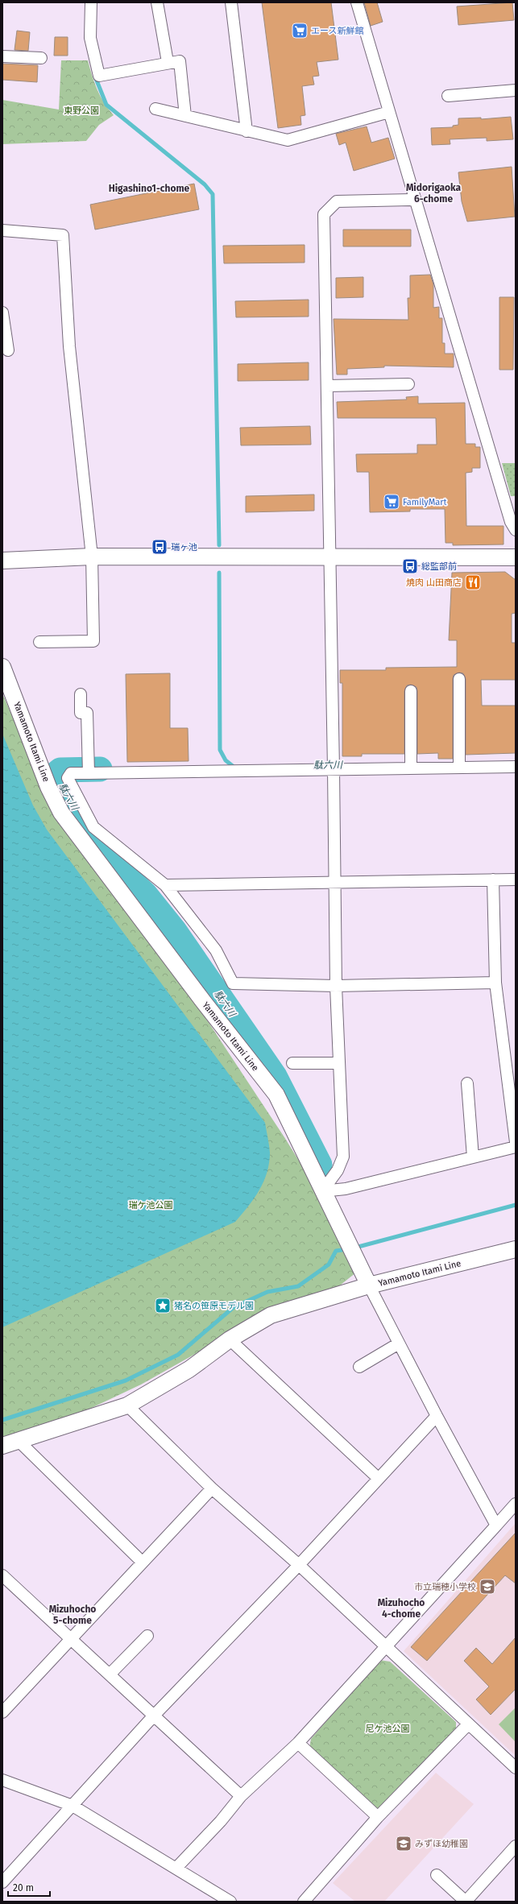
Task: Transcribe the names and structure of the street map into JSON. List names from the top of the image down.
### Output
{
  "streets": {
    "street": ["Yamamoto Itami Line"]
  },
  "districts": [
    "Midorigaoka 6-chome",
    "Higashino1-chome",
    "Mizuhocho 4-chome",
    "Mizuhocho 5-chome"
  ],
  "water": ["駄六川"],
  "parks": ["東野公園", "瑞ケ池公園", "尼ケ池公園"],
  "places": {
    "supermarket": ["エース新鮮館", "FamilyMart"],
    "bus stop": ["瑞ヶ池", "総監部前"],
    "restaurant": ["焼肉 山田商店"],
    "place": ["猪名の笹原モデル園"],
    "school or university": ["市立瑞穂小学校", "みずほ幼稚園"]
  },
  "scale_bar": "20 m"
}
